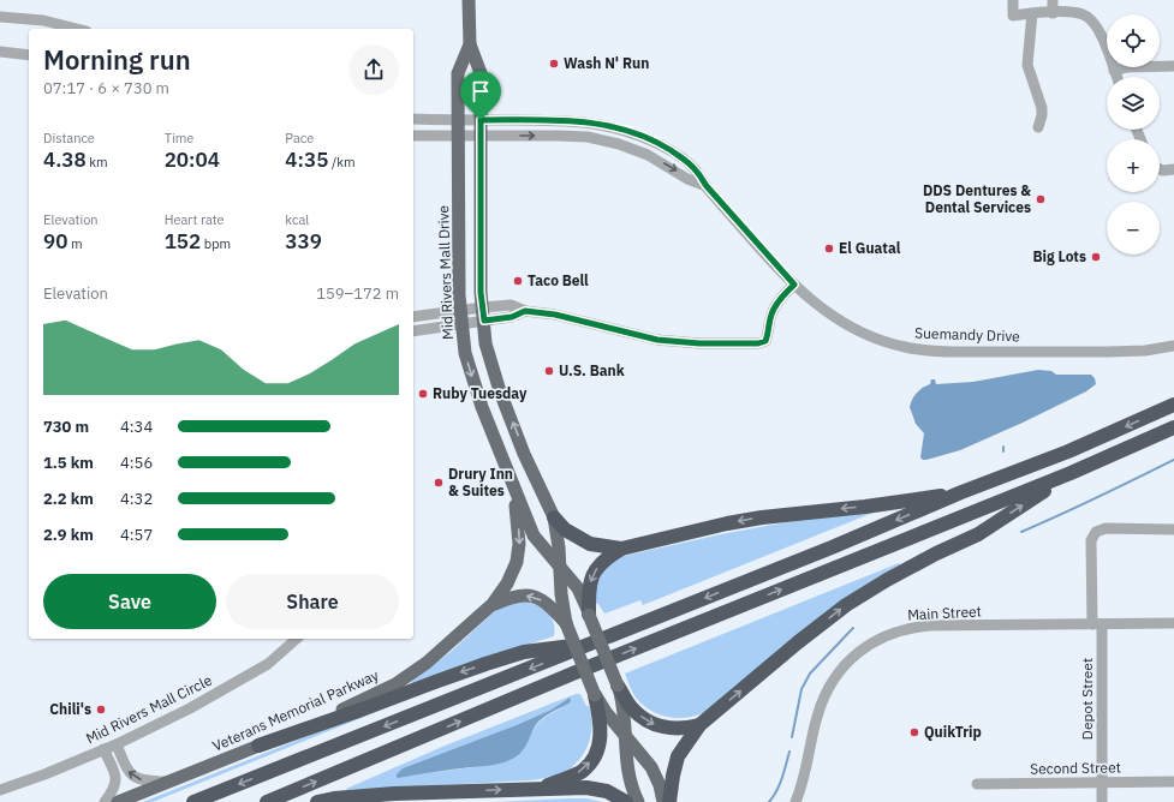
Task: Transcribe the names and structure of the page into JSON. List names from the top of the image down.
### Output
{
  "streets": {
    "main road": ["Mid Rivers Mall Drive", "Veterans Memorial Parkway"],
    "street": [
      "Suemandy Drive",
      "Main Street",
      "Depot Street",
      "Mid Rivers Mall Circle",
      "Second Street"
    ]
  },
  "crossings": [
    ["Mid Rivers Mall Drive", "Suemandy Drive"],
    ["Mid Rivers Mall Drive", "Veterans Memorial Parkway"],
    ["Main Street", "Depot Street"],
    ["Depot Street", "Second Street"]
  ],
  "places": [
    "Wash N' Run",
    "DDS Dentures & Dental Services",
    "El Guatal",
    "Big Lots",
    "Taco Bell",
    "U.S. Bank",
    "Ruby Tuesday",
    "Drury Inn & Suites",
    "Chili's",
    "QuikTrip"
  ],
  "page": {
    "map_buttons": ["+", "−"],
    "heading": ["Morning run", "07:17 · 6 × 730 m"],
    "stats": [
      ["Distance", "4.38 km"],
      ["Time", "20:04"],
      ["Pace", "4:35 /km"],
      ["Elevation", "90 m"],
      ["Heart rate", "152 bpm"],
      ["kcal", "339"]
    ],
    "chart": ["Elevation", "159–172 m"],
    "list": [
      {
        "name": "730 m",
        "note": "4:34"
      },
      {
        "name": "1.5 km",
        "note": "4:56"
      },
      {
        "name": "2.2 km",
        "note": "4:32"
      },
      {
        "name": "2.9 km",
        "note": "4:57"
      }
    ],
    "buttons": ["Save", "Share"]
  }
}
